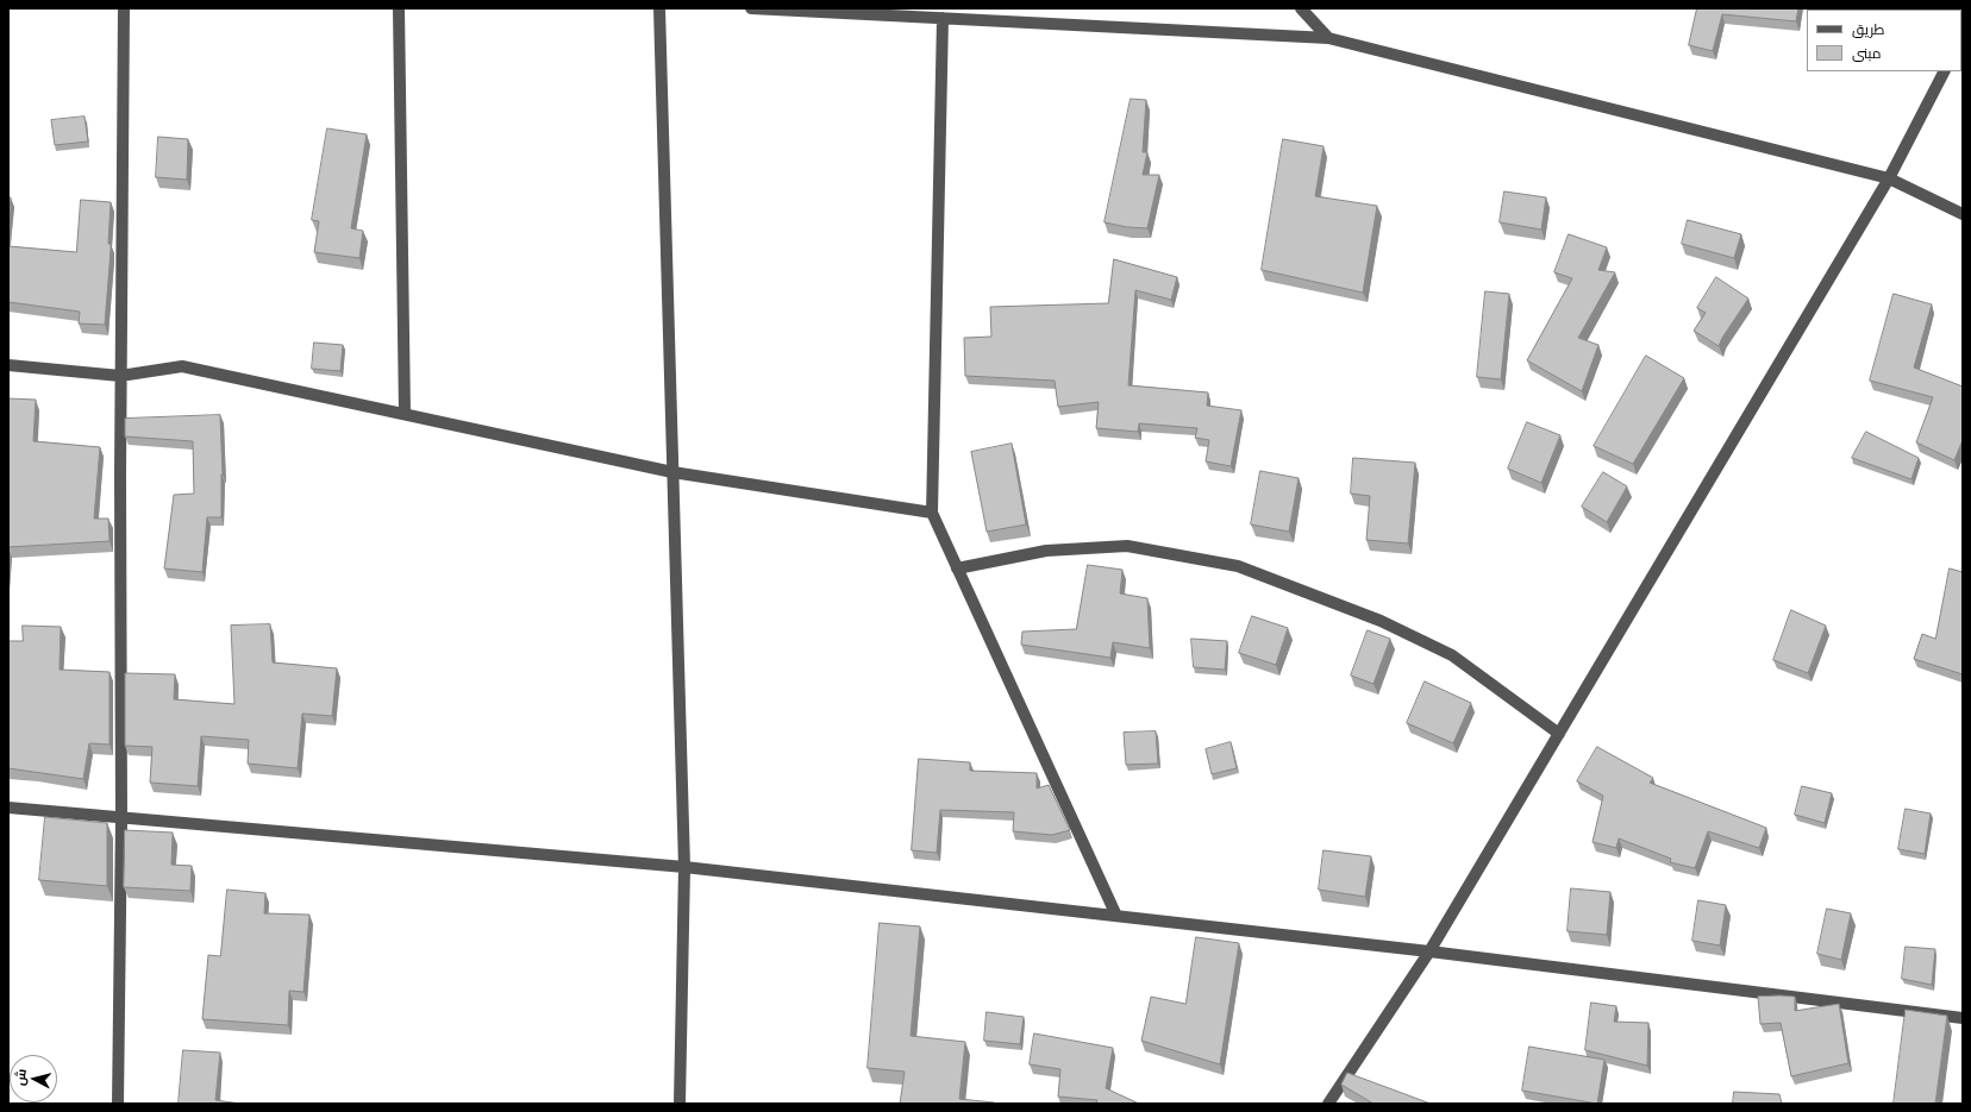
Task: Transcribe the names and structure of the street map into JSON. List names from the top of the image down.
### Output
{
  "legend": ["طريق", "مبنى"],
  "north": "left"
}
